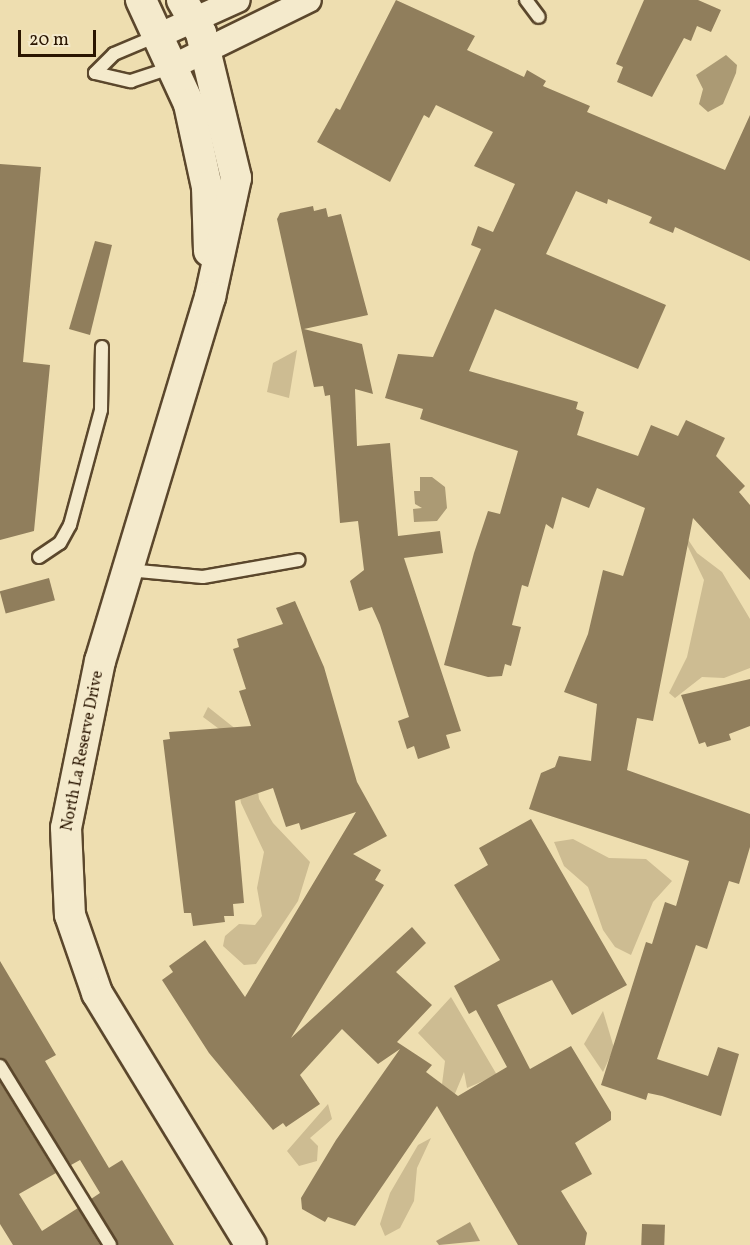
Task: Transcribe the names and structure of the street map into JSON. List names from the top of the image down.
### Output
{
  "streets": {
    "street": ["North La Reserve Drive"]
  },
  "scale_bar": "20 m"
}
